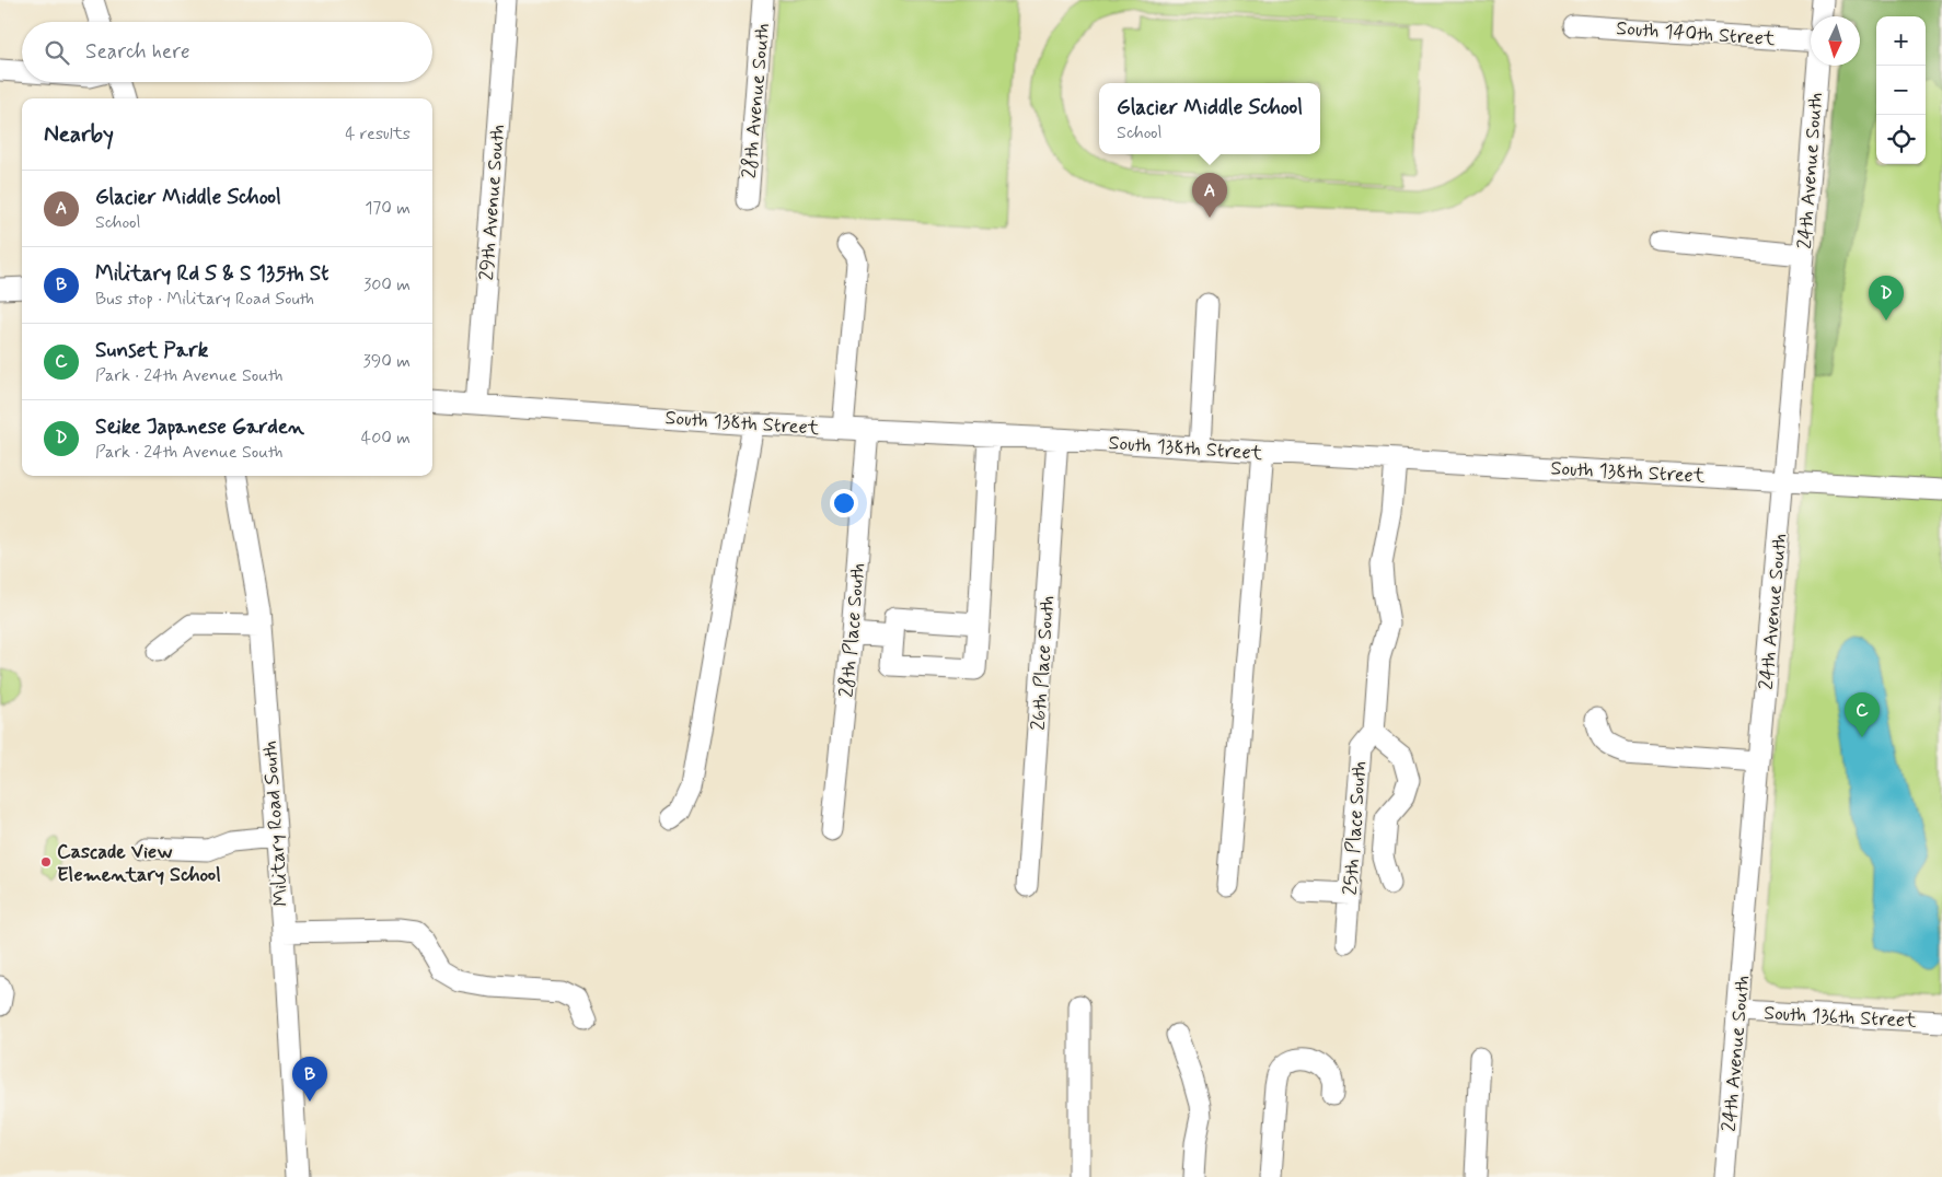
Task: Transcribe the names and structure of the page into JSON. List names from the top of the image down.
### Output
{
  "streets": {
    "street": [
      "South 140th Street",
      "28th Avenue South",
      "24th Avenue South",
      "29th Avenue South",
      "South 138th Street",
      "28th Place South",
      "26th Place South",
      "Military Road South",
      "25th Place South",
      "South 136th Street"
    ]
  },
  "crossings": [
    ["24th Avenue South", "South 138th Street"],
    ["24th Avenue South", "South 136th Street"],
    ["29th Avenue South", "South 138th Street"],
    ["South 138th Street", "28th Place South"],
    ["South 138th Street", "26th Place South"],
    ["South 138th Street", "25th Place South"]
  ],
  "places": ["Cascade View Elementary School"],
  "north": "bottom",
  "page": {
    "map_buttons": ["+", "−"],
    "search": "Search here",
    "popup": ["Glacier Middle School", "School"],
    "heading": ["Nearby", "4 results"],
    "list": [
      {
        "mark": "A",
        "name": "Glacier Middle School",
        "note": "School",
        "value": "170 m"
      },
      {
        "mark": "B",
        "name": "Military Rd S & S 135th St",
        "note": "Bus stop · Military Road South",
        "value": "300 m"
      },
      {
        "mark": "C",
        "name": "Sunset Park",
        "note": "Park · 24th Avenue South",
        "value": "390 m"
      },
      {
        "mark": "D",
        "name": "Seike Japanese Garden",
        "note": "Park · 24th Avenue South",
        "value": "400 m"
      }
    ],
    "pins": [
      "A",
      "D",
      "C",
      "B"
    ]
  }
}
